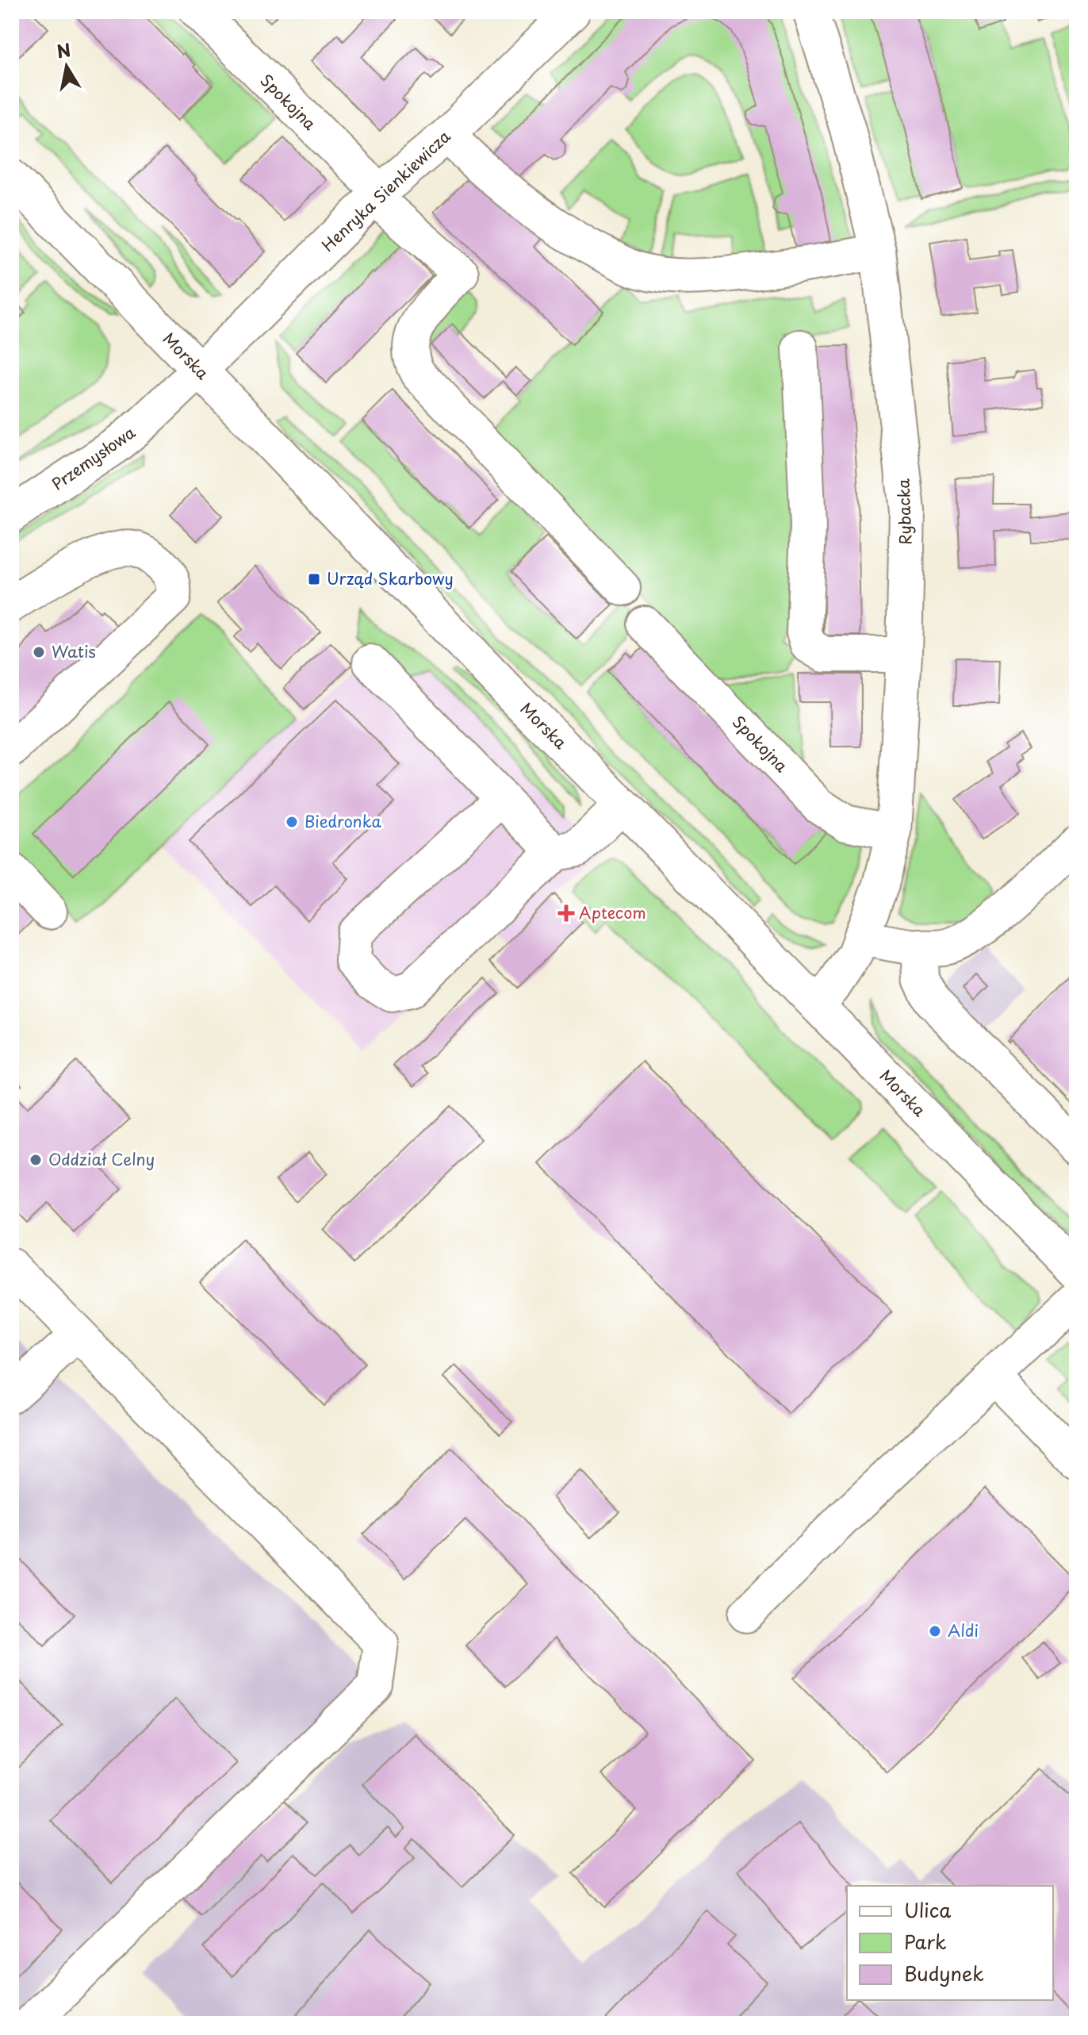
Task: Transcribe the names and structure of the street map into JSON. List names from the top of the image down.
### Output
{
  "streets": {
    "street": [
      "Spokojna",
      "Henryka Sienkiewicza",
      "Morska",
      "Przemysłowa",
      "Rybacka"
    ]
  },
  "crossings": [
    ["Spokojna", "Henryka Sienkiewicza"],
    ["Spokojna", "Rybacka"],
    ["Henryka Sienkiewicza", "Morska"],
    ["Henryka Sienkiewicza", "Przemysłowa"],
    ["Morska", "Przemysłowa"],
    ["Morska", "Rybacka"]
  ],
  "places": {
    "transit": ["Urząd Skarbowy"],
    "other": [
      "Watis",
      "Biedronka",
      "Oddział Celny",
      "Aldi"
    ],
    "health": ["Aptecom"]
  },
  "legend": ["Ulica", "Park", "Budynek"],
  "north": "top"
}
